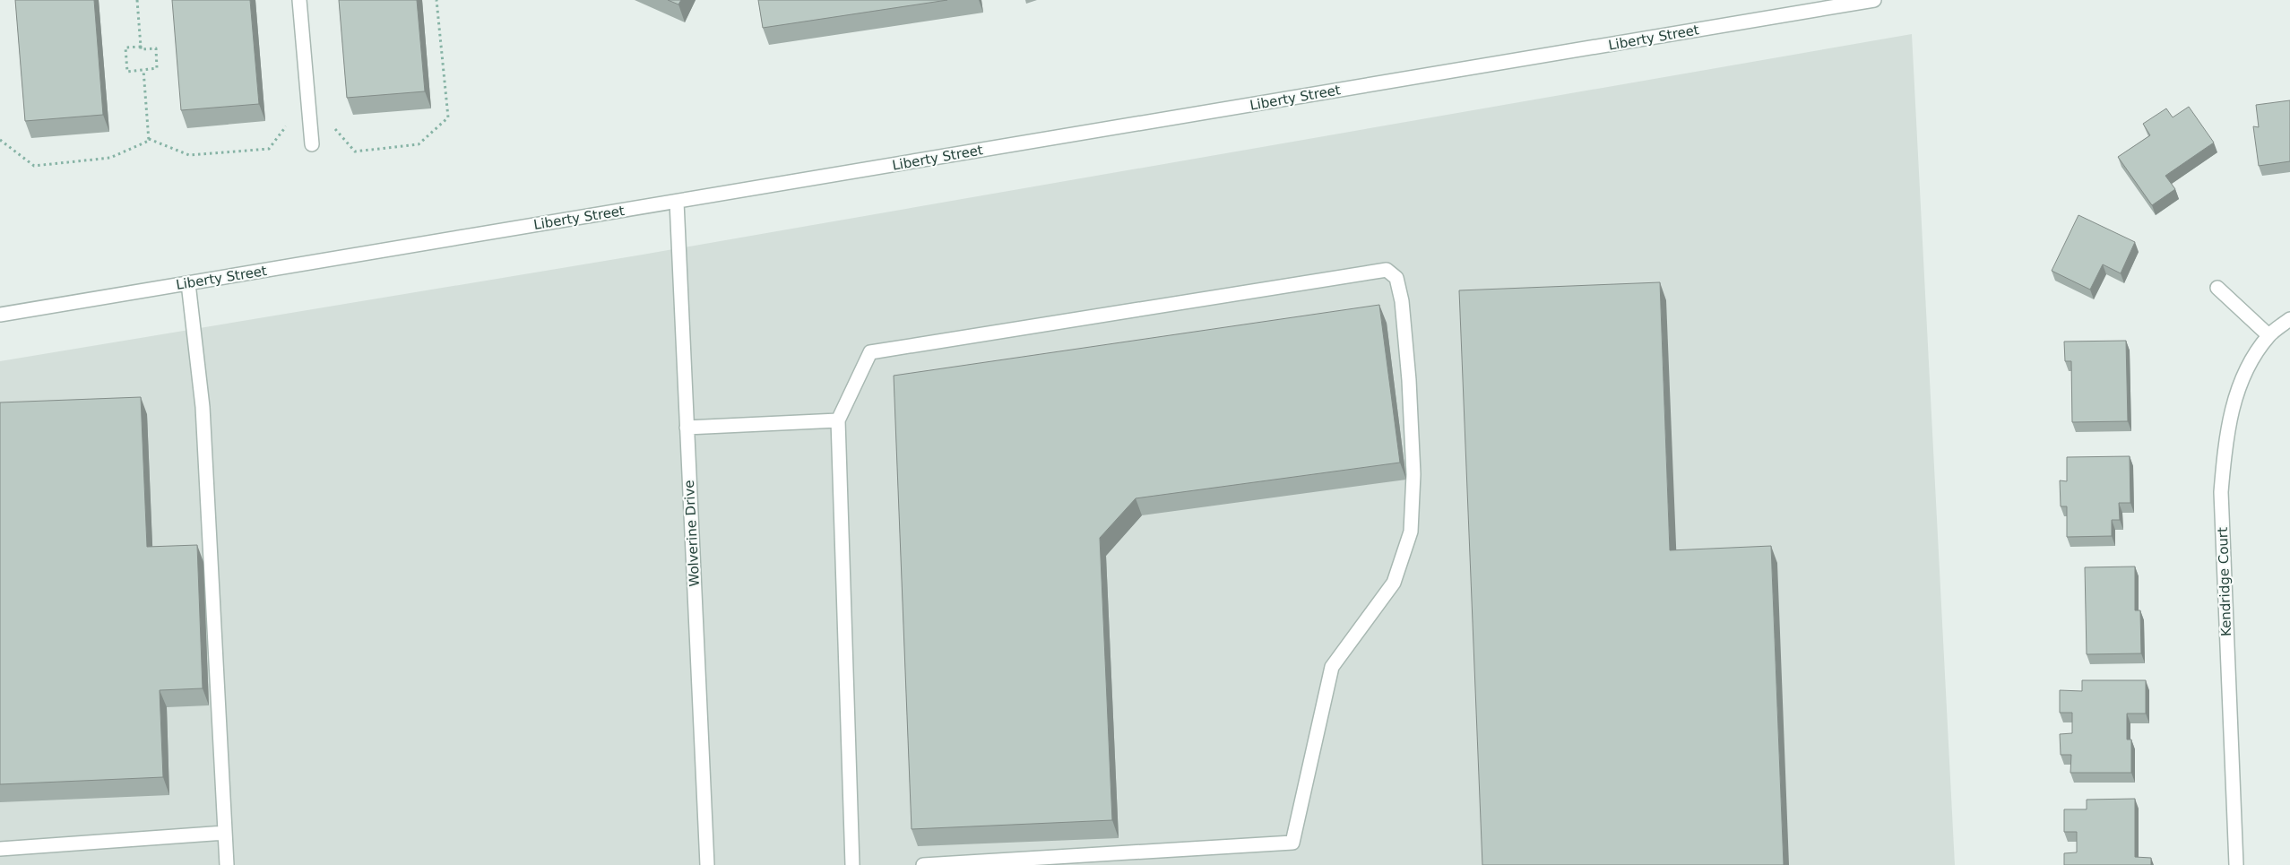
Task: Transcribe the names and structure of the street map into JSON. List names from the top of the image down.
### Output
{
  "streets": {
    "street": ["Liberty Street", "Wolverine Drive", "Kendridge Court"]
  },
  "crossings": [
    ["Liberty Street", "Wolverine Drive"]
  ]
}
